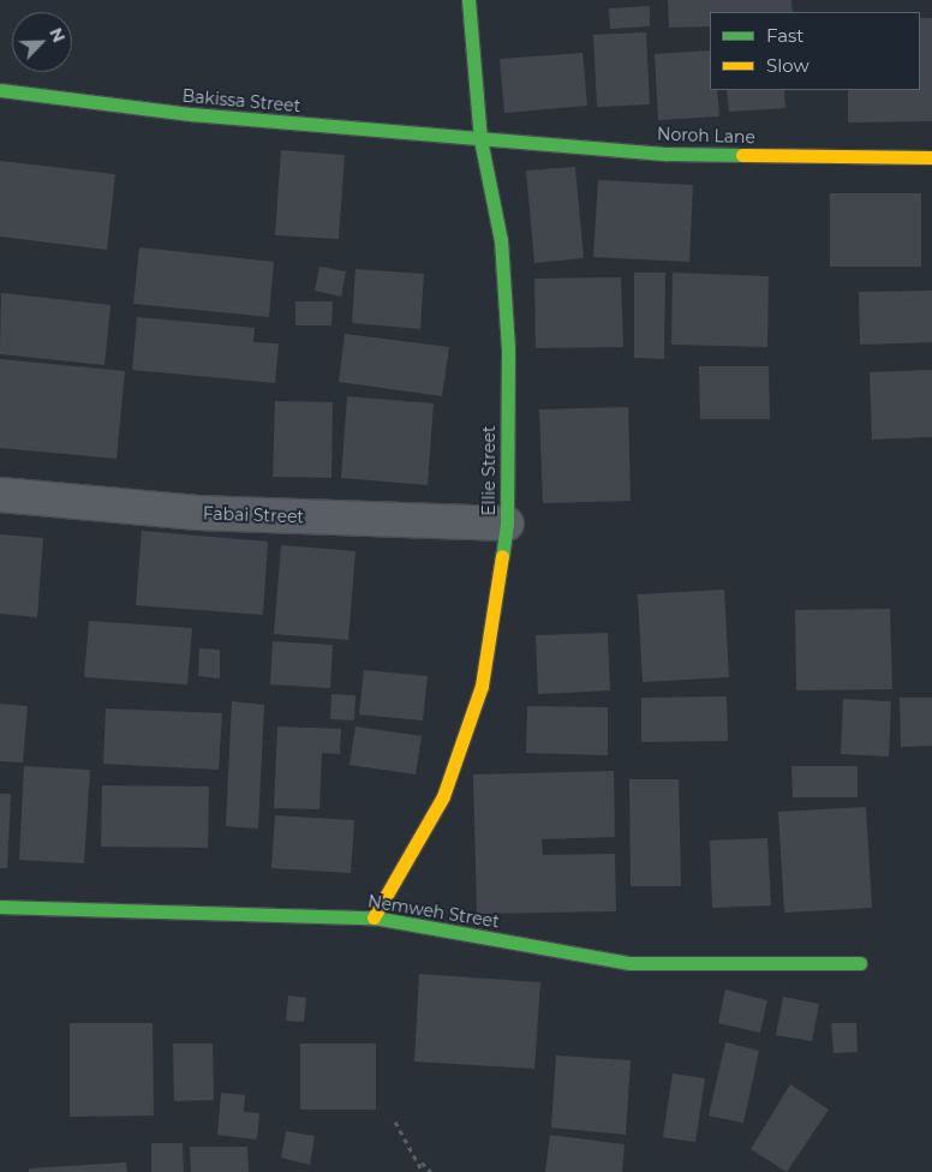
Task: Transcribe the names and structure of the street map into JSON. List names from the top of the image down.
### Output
{
  "streets": {
    "street": [
      "Bakissa Street",
      "Noroh Lane",
      "Ellie Street",
      "Fabai Street",
      "Nemweh Street"
    ]
  },
  "crossings": [
    ["Bakissa Street", "Noroh Lane"],
    ["Bakissa Street", "Ellie Street"],
    ["Noroh Lane", "Ellie Street"],
    ["Ellie Street", "Fabai Street"],
    ["Ellie Street", "Nemweh Street"]
  ],
  "legend": ["Fast", "Slow"],
  "north": "top right"
}
